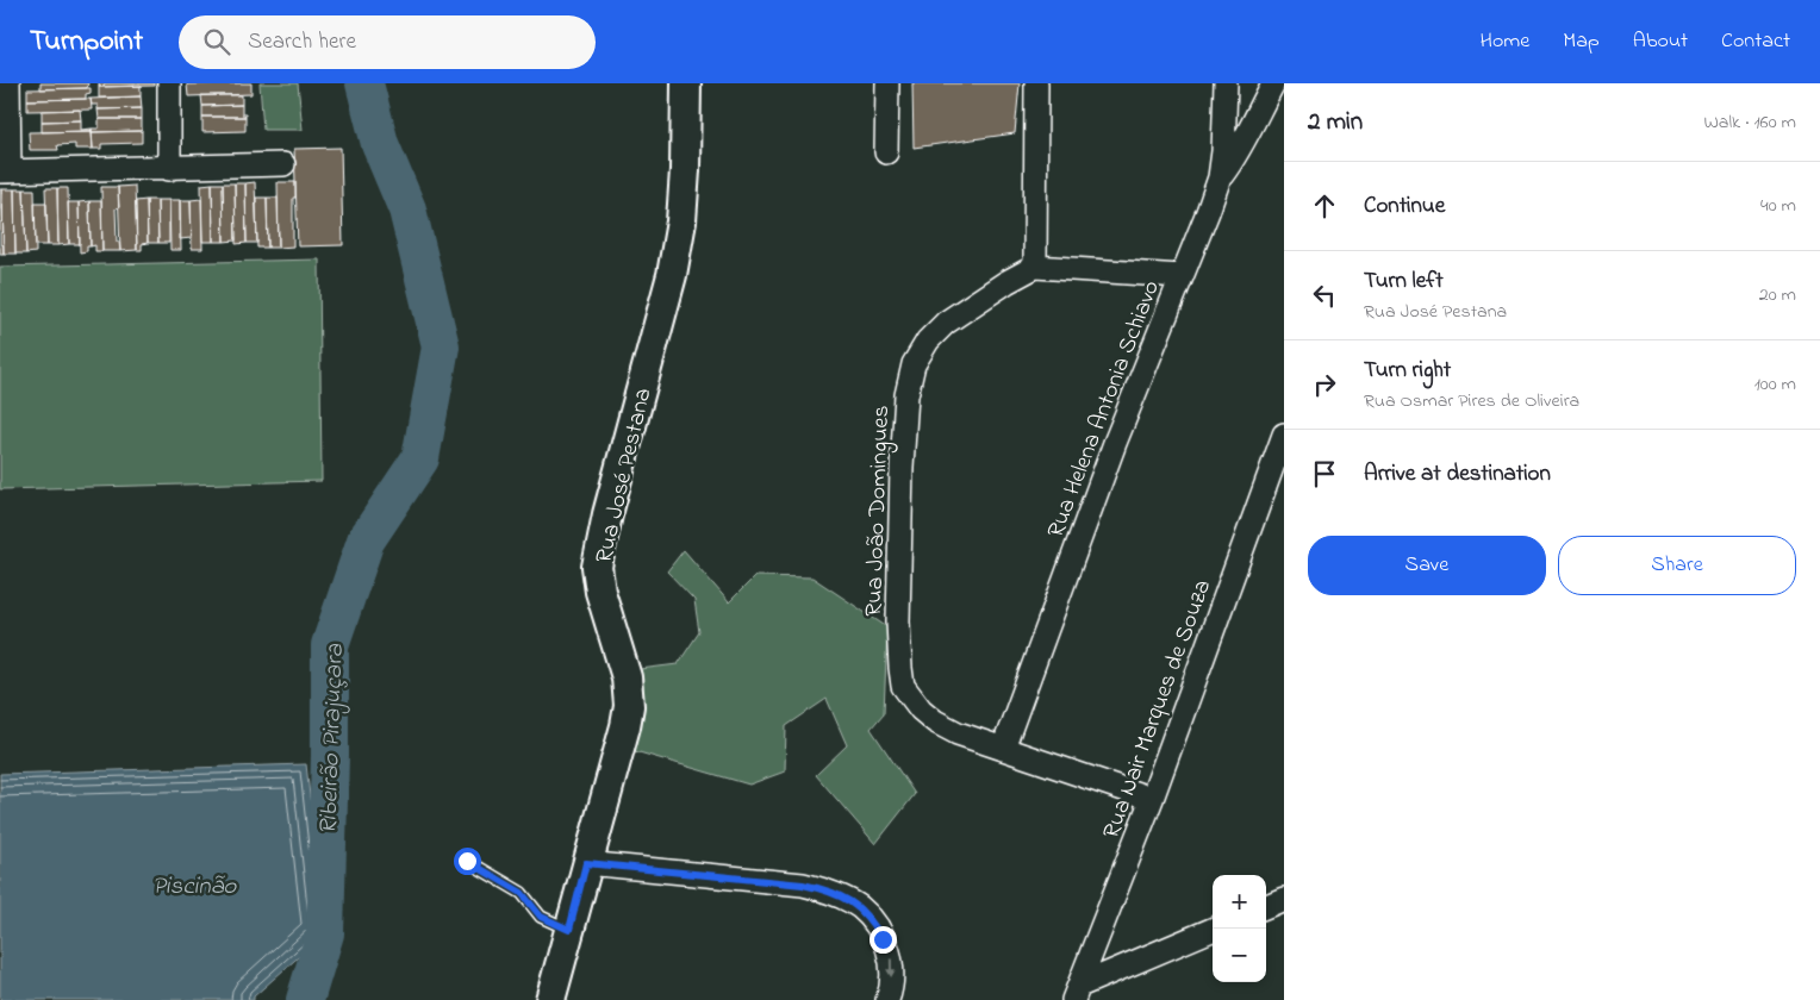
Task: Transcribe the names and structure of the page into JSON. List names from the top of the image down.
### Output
{
  "streets": {
    "street": [
      "Rua Helena Antonia Schiavo",
      "Rua José Pestana",
      "Rua João Domingues",
      "Rua Nair Marques de Souza"
    ]
  },
  "crossings": [
    ["Rua Helena Antonia Schiavo", "Rua João Domingues"],
    ["Rua João Domingues", "Rua Nair Marques de Souza"]
  ],
  "water": ["Ribeirão Pirajuçara", "Piscinão"],
  "page": {
    "header": "Turnpoint",
    "search": "Search here",
    "nav": [
      "Home",
      "Map",
      "About",
      "Contact"
    ],
    "heading": ["2 min", "Walk · 160 m"],
    "list": [
      ["Continue", "40 m"],
      ["Turn left", "Rua José Pestana", "20 m"],
      ["Turn right", "Rua Osmar Pires de Oliveira", "100 m"],
      "Arrive at destination"
    ],
    "buttons": ["Save", "Share"],
    "map_buttons": ["+", "−"]
  }
}
